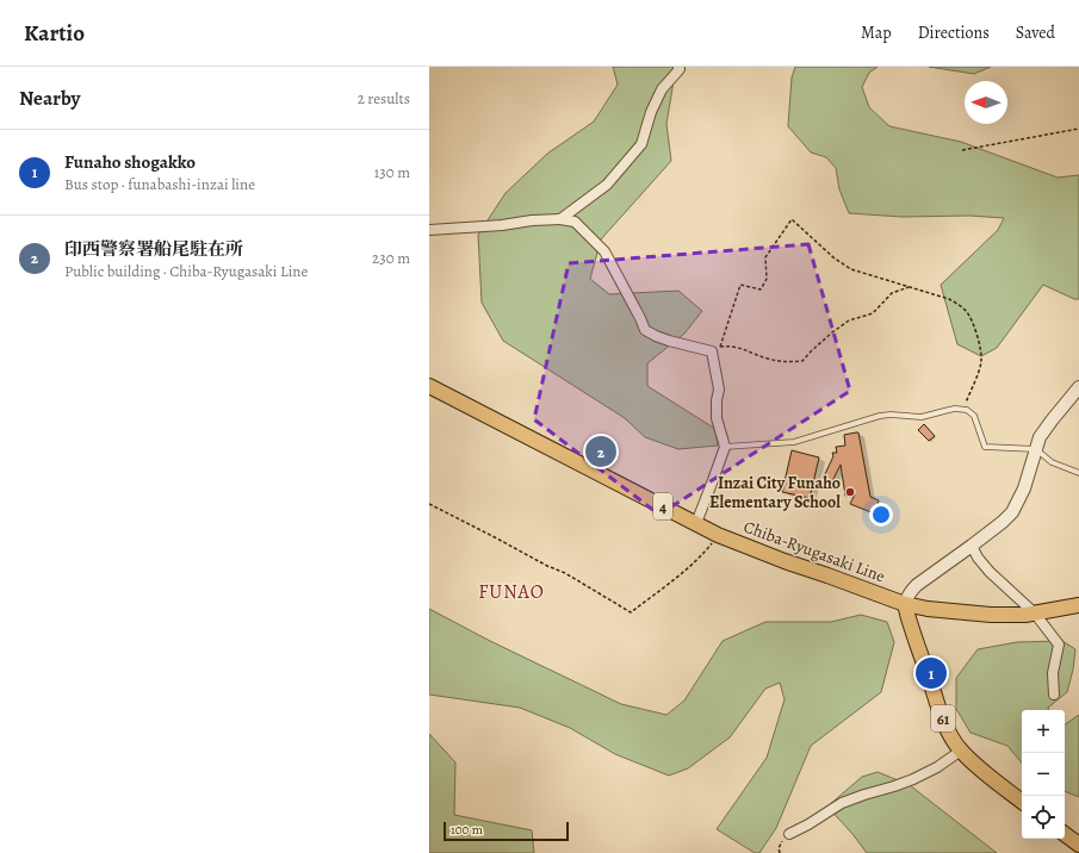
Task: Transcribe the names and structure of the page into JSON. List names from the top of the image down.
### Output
{
  "streets": {
    "main road": ["4", "Chiba-Ryugasaki Line", "61"]
  },
  "crossings": [
    ["Chiba-Ryugasaki Line", "61"]
  ],
  "districts": ["FUNAO"],
  "places": ["Inzai City Funaho Elementary School"],
  "scale_bar": "100 m",
  "north": "left",
  "page": {
    "header": "Kartio",
    "nav": ["Map", "Directions", "Saved"],
    "heading": ["Nearby", "2 results"],
    "list": [
      {
        "mark": "1",
        "name": "Funaho shogakko",
        "note": "Bus stop · funabashi-inzai line",
        "value": "130 m"
      },
      {
        "mark": "2",
        "name": "印西警察署船尾駐在所",
        "note": "Public building · Chiba-Ryugasaki Line",
        "value": "230 m"
      }
    ],
    "pins": ["2", "1"],
    "map_buttons": ["+", "−"],
    "scale": "100 m"
  }
}
